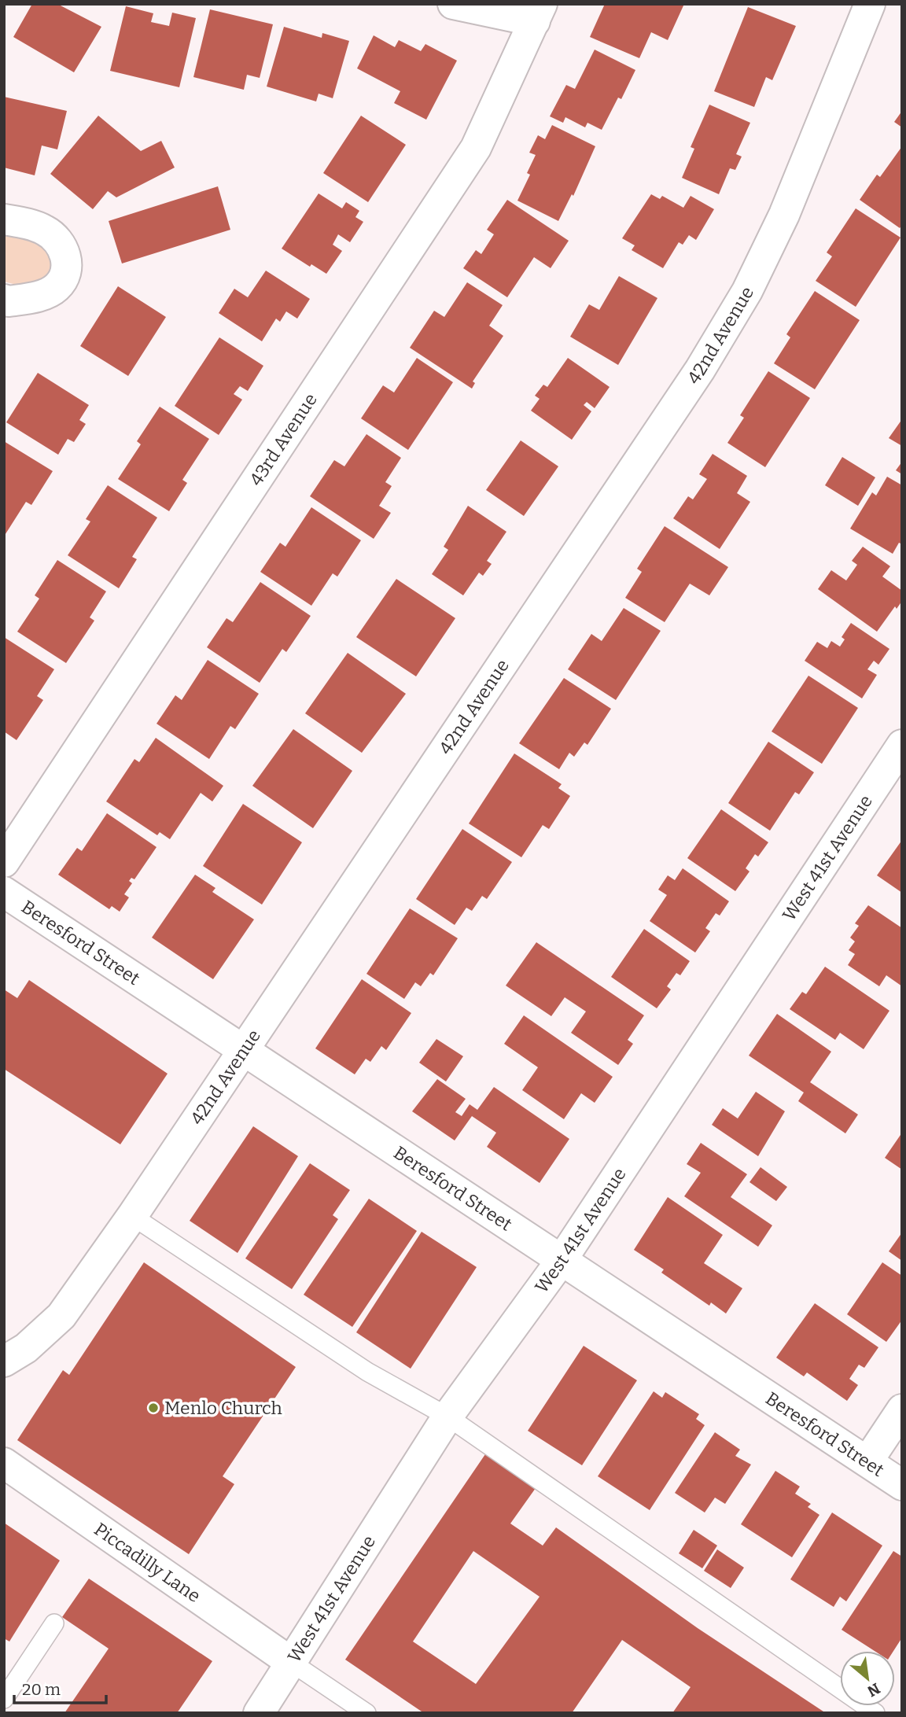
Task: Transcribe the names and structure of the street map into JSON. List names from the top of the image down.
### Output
{
  "streets": {
    "street": [
      "42nd Avenue",
      "43rd Avenue",
      "West 41st Avenue",
      "Beresford Street",
      "Piccadilly Lane"
    ]
  },
  "crossings": [
    ["42nd Avenue", "Beresford Street"],
    ["West 41st Avenue", "Beresford Street"],
    ["West 41st Avenue", "Piccadilly Lane"]
  ],
  "places": ["Menlo Church"],
  "scale_bar": "20 m",
  "north": "bottom right"
}
